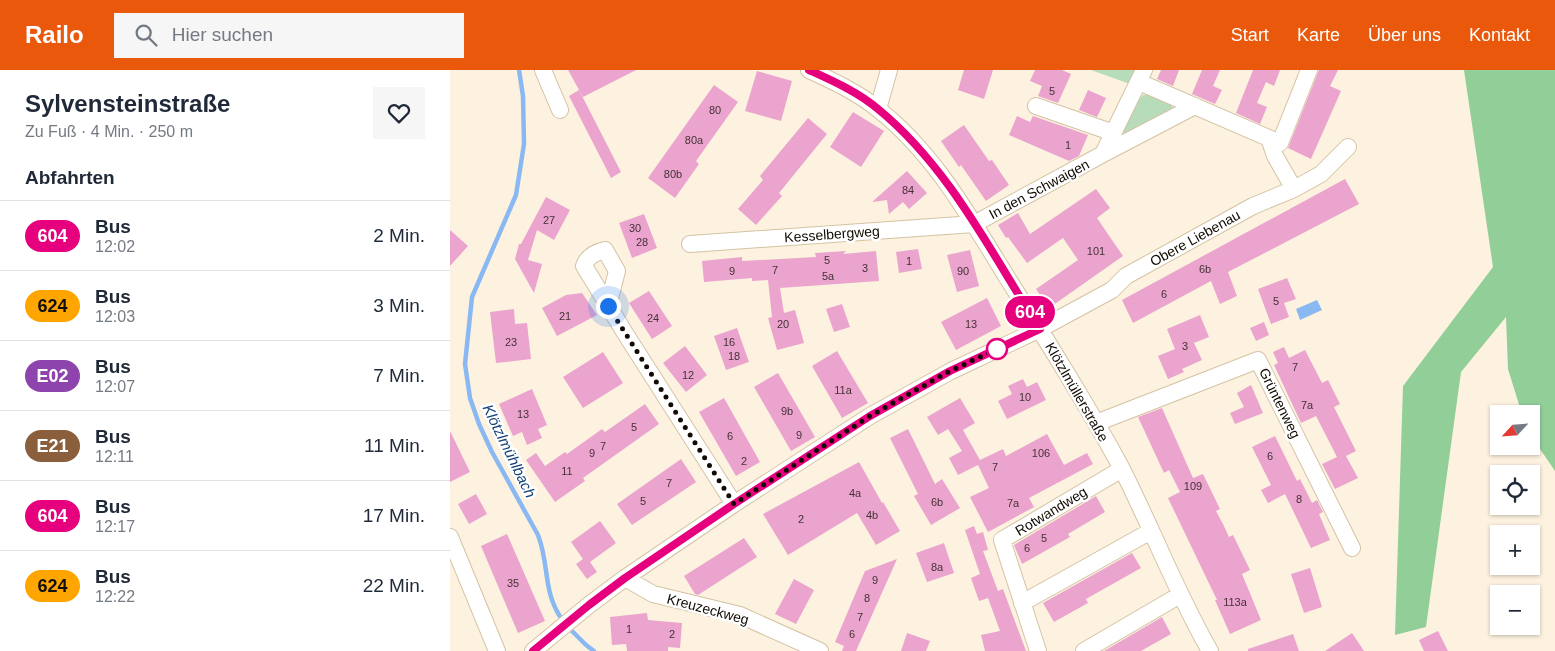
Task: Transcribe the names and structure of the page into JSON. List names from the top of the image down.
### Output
{
  "streets": {
    "street": [
      "In den Schwaigen",
      "Kesselbergweg",
      "Obere Liebenau",
      "Klötzlmüllerstraße",
      "Grüntenweg",
      "Rotwandweg",
      "Kreuzeckweg"
    ]
  },
  "crossings": [
    ["In den Schwaigen", "Kesselbergweg"],
    ["In den Schwaigen", "Klötzlmüllerstraße"],
    ["Kesselbergweg", "Klötzlmüllerstraße"],
    ["Obere Liebenau", "Klötzlmüllerstraße"],
    ["Obere Liebenau", "Kreuzeckweg"],
    ["Klötzlmüllerstraße", "Grüntenweg"],
    ["Klötzlmüllerstraße", "Rotwandweg"]
  ],
  "water": ["Klötzlmühlbach"],
  "lines": ["bus line 604"],
  "house_numbers": [
    "5",
    "80",
    "80a",
    "1",
    "80b",
    "84",
    "27",
    "30",
    "28",
    "101",
    "5",
    "1",
    "3",
    "6b",
    "7",
    "9",
    "90",
    "5a",
    "6",
    "5",
    "21",
    "24",
    "20",
    "13",
    "23",
    "16",
    "3",
    "18",
    "7",
    "12",
    "11a",
    "10",
    "7a",
    "9b",
    "13",
    "5",
    "9",
    "6",
    "7",
    "9",
    "106",
    "6",
    "2",
    "7",
    "11",
    "7",
    "109",
    "4a",
    "8",
    "5",
    "6b",
    "7a",
    "4b",
    "2",
    "5",
    "6",
    "8a",
    "9",
    "35",
    "8",
    "113a",
    "7",
    "1",
    "2",
    "6"
  ],
  "north": "bottom left",
  "page": {
    "header": "Railo",
    "search": "Hier suchen",
    "nav": [
      "Start",
      "Karte",
      "Über uns",
      "Kontakt"
    ],
    "heading": [
      ["Sylvensteinstraße", "Zu Fuß · 4 Min. · 250 m"],
      "Abfahrten"
    ],
    "on_map": "604",
    "list": [
      {
        "mark": "604",
        "name": "Bus",
        "note": "12:02",
        "value": "2 Min."
      },
      {
        "mark": "624",
        "name": "Bus",
        "note": "12:03",
        "value": "3 Min."
      },
      {
        "mark": "E02",
        "name": "Bus",
        "note": "12:07",
        "value": "7 Min."
      },
      {
        "mark": "E21",
        "name": "Bus",
        "note": "12:11",
        "value": "11 Min."
      },
      {
        "mark": "604",
        "name": "Bus",
        "note": "12:17",
        "value": "17 Min."
      },
      {
        "mark": "624",
        "name": "Bus",
        "note": "12:22",
        "value": "22 Min."
      }
    ],
    "map_buttons": ["+", "−"]
  }
}
